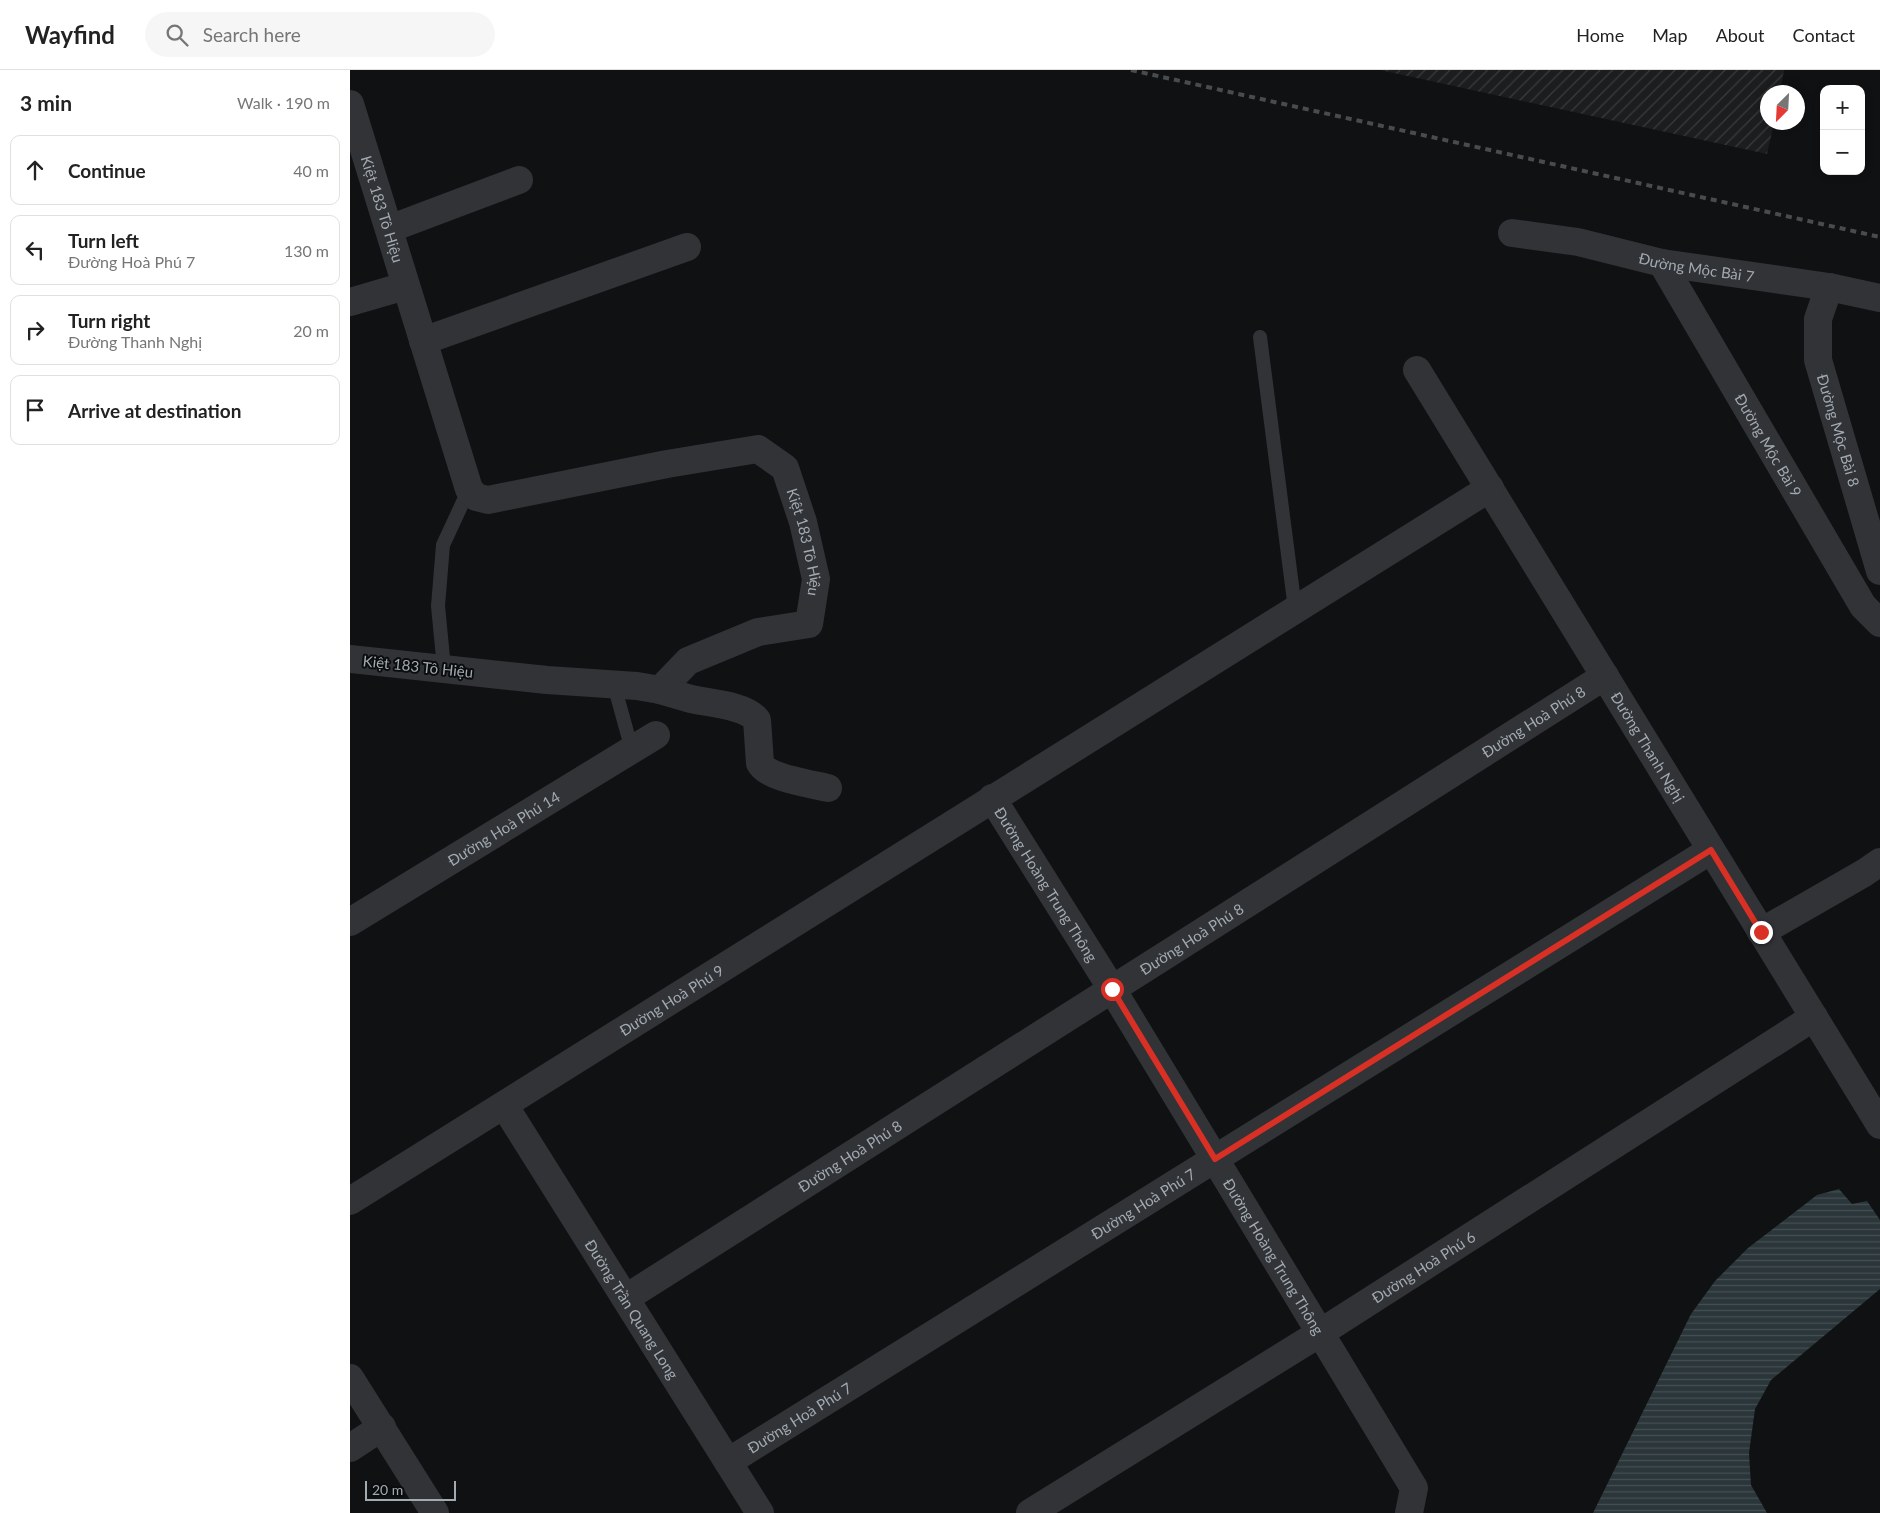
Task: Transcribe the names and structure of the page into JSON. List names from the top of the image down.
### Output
{
  "streets": {
    "street": [
      "Kiệt 183 Tô Hiệu",
      "Đường Mộc Bài 7",
      "Đường Mộc Bài 8",
      "Đường Mộc Bài 9",
      "Đường Hoà Phú 8",
      "Đường Thanh Nghị",
      "Đường Hoà Phú 14",
      "Đường Hoàng Trung Thông",
      "Đường Hoà Phú 9",
      "Đường Hoà Phú 7",
      "Đường Hoà Phú 6",
      "Đường Trần Quang Long"
    ]
  },
  "crossings": [
    ["Đường Mộc Bài 7", "Đường Mộc Bài 8"],
    ["Đường Mộc Bài 7", "Đường Mộc Bài 9"],
    ["Đường Hoà Phú 8", "Đường Thanh Nghị"],
    ["Đường Hoà Phú 8", "Đường Hoàng Trung Thông"],
    ["Đường Hoà Phú 8", "Đường Trần Quang Long"],
    ["Đường Thanh Nghị", "Đường Hoà Phú 9"],
    ["Đường Thanh Nghị", "Đường Hoà Phú 7"],
    ["Đường Thanh Nghị", "Đường Hoà Phú 6"],
    ["Đường Hoàng Trung Thông", "Đường Hoà Phú 9"],
    ["Đường Hoàng Trung Thông", "Đường Hoà Phú 7"],
    ["Đường Hoàng Trung Thông", "Đường Hoà Phú 6"],
    ["Đường Hoà Phú 9", "Đường Trần Quang Long"],
    ["Đường Hoà Phú 7", "Đường Trần Quang Long"]
  ],
  "scale_bar": "20 m",
  "north": "bottom left",
  "page": {
    "header": "Wayfind",
    "search": "Search here",
    "nav": [
      "Home",
      "Map",
      "About",
      "Contact"
    ],
    "heading": ["3 min", "Walk · 190 m"],
    "map_buttons": ["+", "−"],
    "list": [
      ["Continue", "40 m"],
      ["Turn left", "Đường Hoà Phú 7", "130 m"],
      ["Turn right", "Đường Thanh Nghị", "20 m"],
      "Arrive at destination"
    ],
    "scale": "20 m"
  }
}
